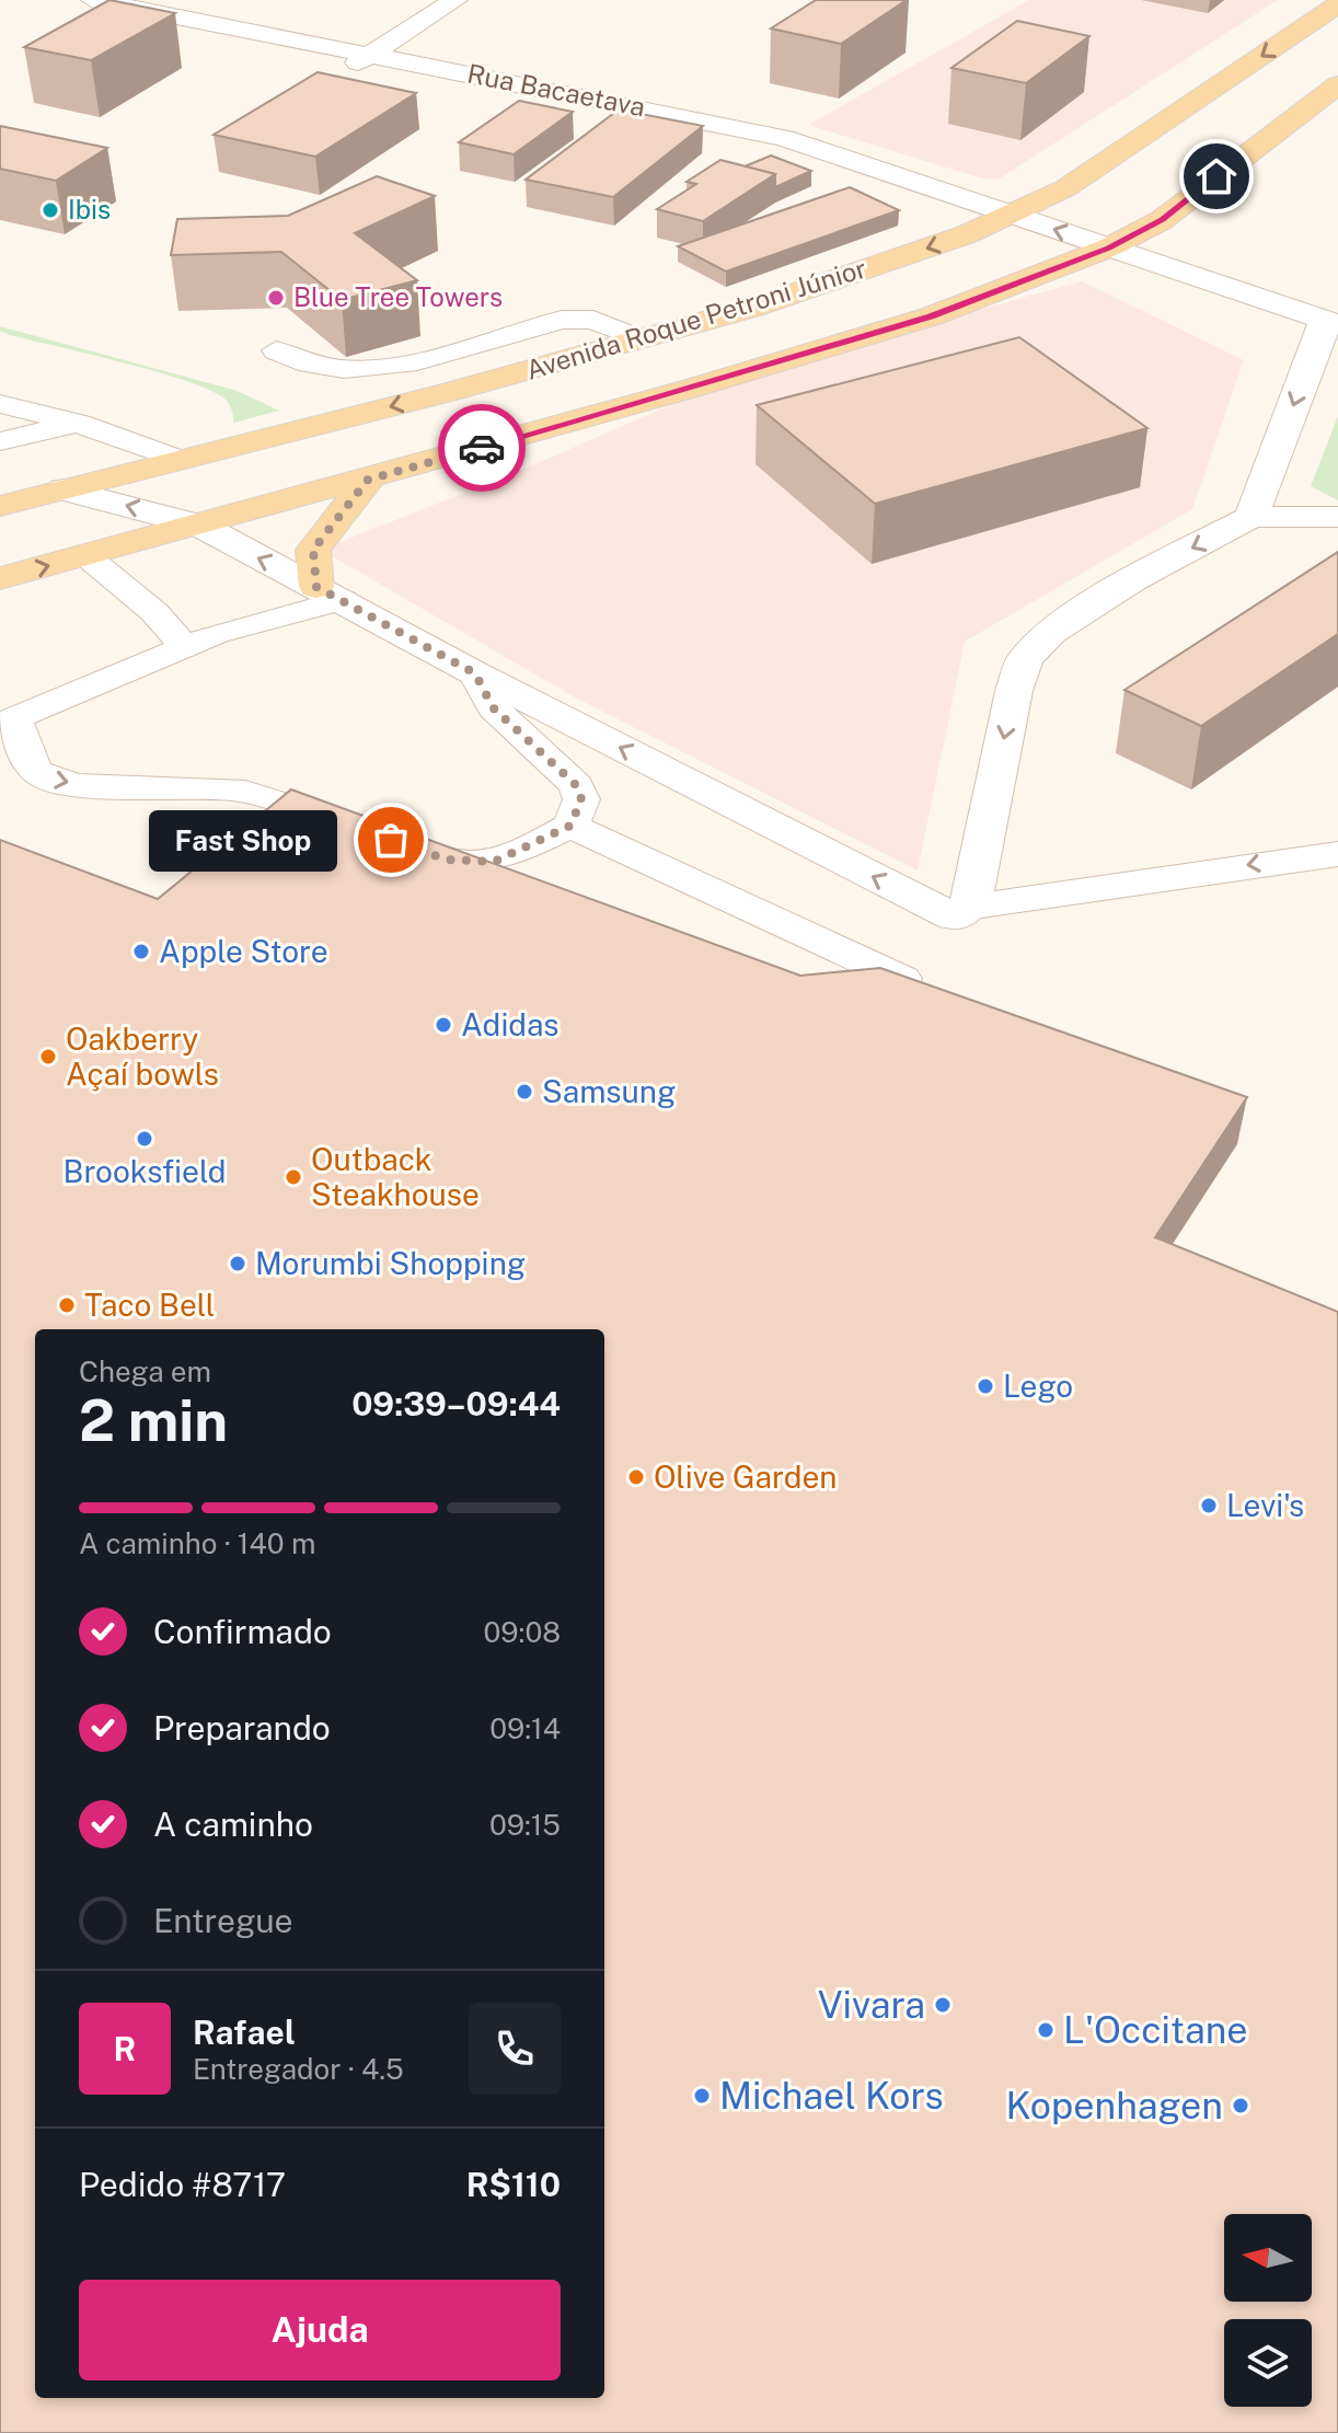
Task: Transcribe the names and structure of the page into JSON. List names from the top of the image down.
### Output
{
  "streets": {
    "main road": ["Avenida Roque Petroni Júnior"],
    "street": ["Rua Bacaetava"]
  },
  "crossings": [
    ["Rua Bacaetava", "Avenida Roque Petroni Júnior"]
  ],
  "places": [
    "Ibis",
    "Blue Tree Towers",
    "Fast Shop",
    "Apple Store",
    "Adidas",
    "Oakberry Açaí bowls",
    "Samsung",
    "Brooksfield",
    "Outback Steakhouse",
    "Morumbi Shopping",
    "Taco Bell",
    "Lego",
    "Olive Garden",
    "Levi's",
    "Vivara",
    "L'Occitane",
    "Michael Kors",
    "Kopenhagen"
  ],
  "north": "left",
  "page": {
    "bubble": "Fast Shop",
    "heading": ["2 min", "Chega em", "09:39–09:44"],
    "panel": [
      "Rafael",
      "Entregador · 4.5",
      "Pedido #8717",
      "R$110"
    ],
    "bar": "A caminho · 140 m",
    "list": [
      ["Confirmado", "09:08"],
      ["Preparando", "09:14"],
      ["A caminho", "09:15"],
      "Entregue"
    ],
    "round": "R",
    "buttons": "Ajuda"
  }
}
